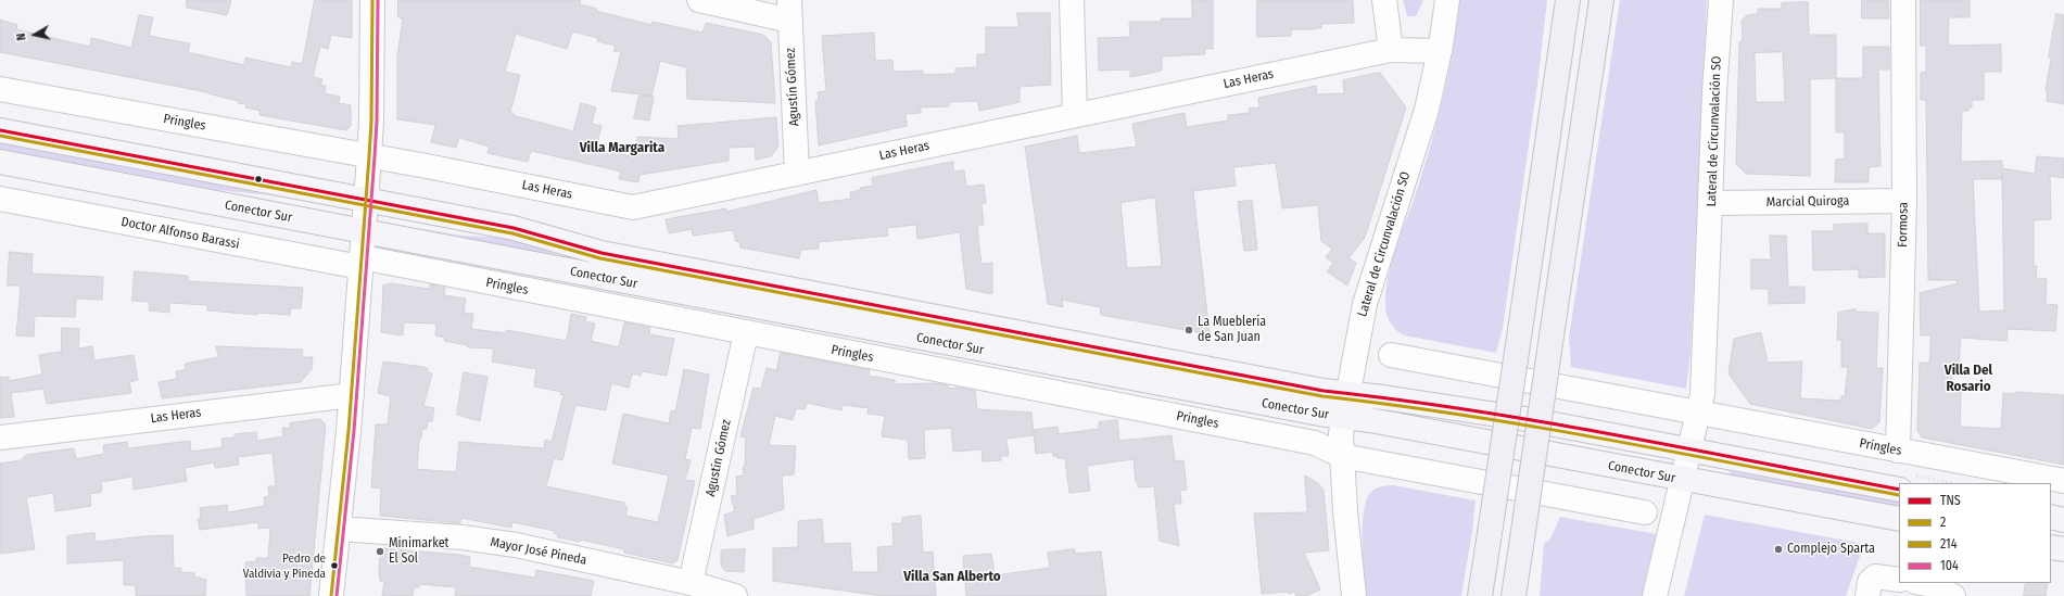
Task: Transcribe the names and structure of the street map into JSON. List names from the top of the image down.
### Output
{
  "streets": {
    "main road": ["Conector Sur"],
    "street": [
      "Las Heras",
      "Agustín Gómez",
      "Pringles",
      "Lateral de Circunvalación SO",
      "Marcial Quiroga",
      "Formosa",
      "Doctor Alfonso Barassi",
      "Mayor José Pineda"
    ]
  },
  "crossings": [
    ["Las Heras", "Agustín Gómez"],
    ["Las Heras", "Pringles"],
    ["Las Heras", "Lateral de Circunvalación SO"],
    ["Agustín Gómez", "Pringles"],
    ["Agustín Gómez", "Mayor José Pineda"],
    ["Pringles", "Lateral de Circunvalación SO"],
    ["Pringles", "Formosa"],
    ["Pringles", "Doctor Alfonso Barassi"],
    ["Lateral de Circunvalación SO", "Marcial Quiroga"],
    ["Lateral de Circunvalación SO", "Conector Sur"],
    ["Marcial Quiroga", "Formosa"]
  ],
  "districts": ["Villa Margarita", "Villa Del Rosario", "Villa San Alberto"],
  "places": [
    "La Mueblería de San Juan",
    "Complejo Sparta",
    "Minimarket El Sol",
    "Pedro de Valdivia y Pineda"
  ],
  "lines": [
    "transit line 214",
    "transit line 104",
    "transit line TNS",
    "transit line 2"
  ],
  "legend": [
    "TNS",
    "2",
    "214",
    "104"
  ],
  "north": "left"
}
